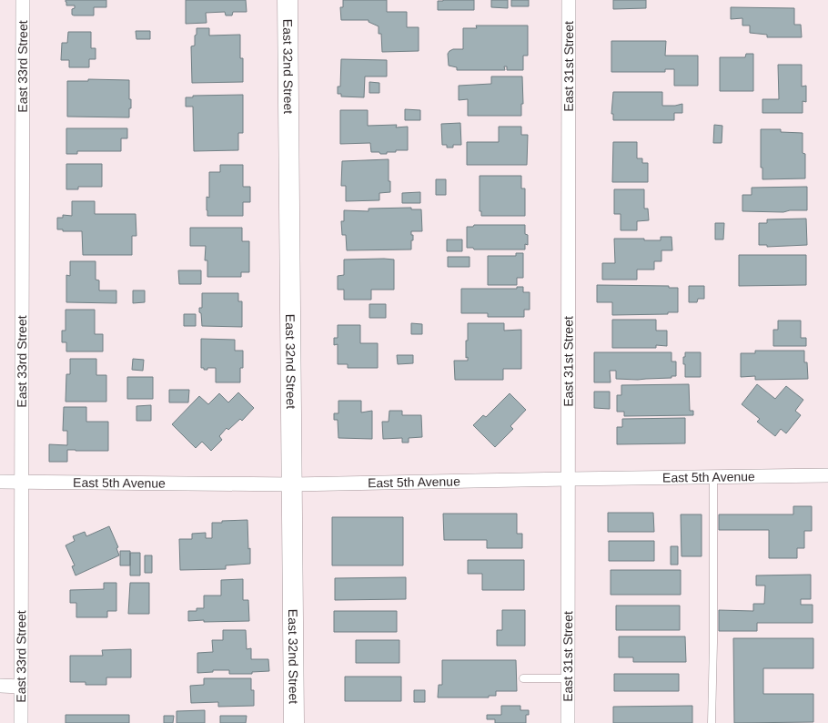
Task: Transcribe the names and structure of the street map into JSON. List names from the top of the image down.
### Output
{
  "streets": {
    "street": [
      "East 33rd Street",
      "East 32nd Street",
      "East 31st Street",
      "East 5th Avenue"
    ]
  },
  "crossings": [
    ["East 33rd Street", "East 5th Avenue"],
    ["East 32nd Street", "East 5th Avenue"],
    ["East 31st Street", "East 5th Avenue"]
  ]
}
